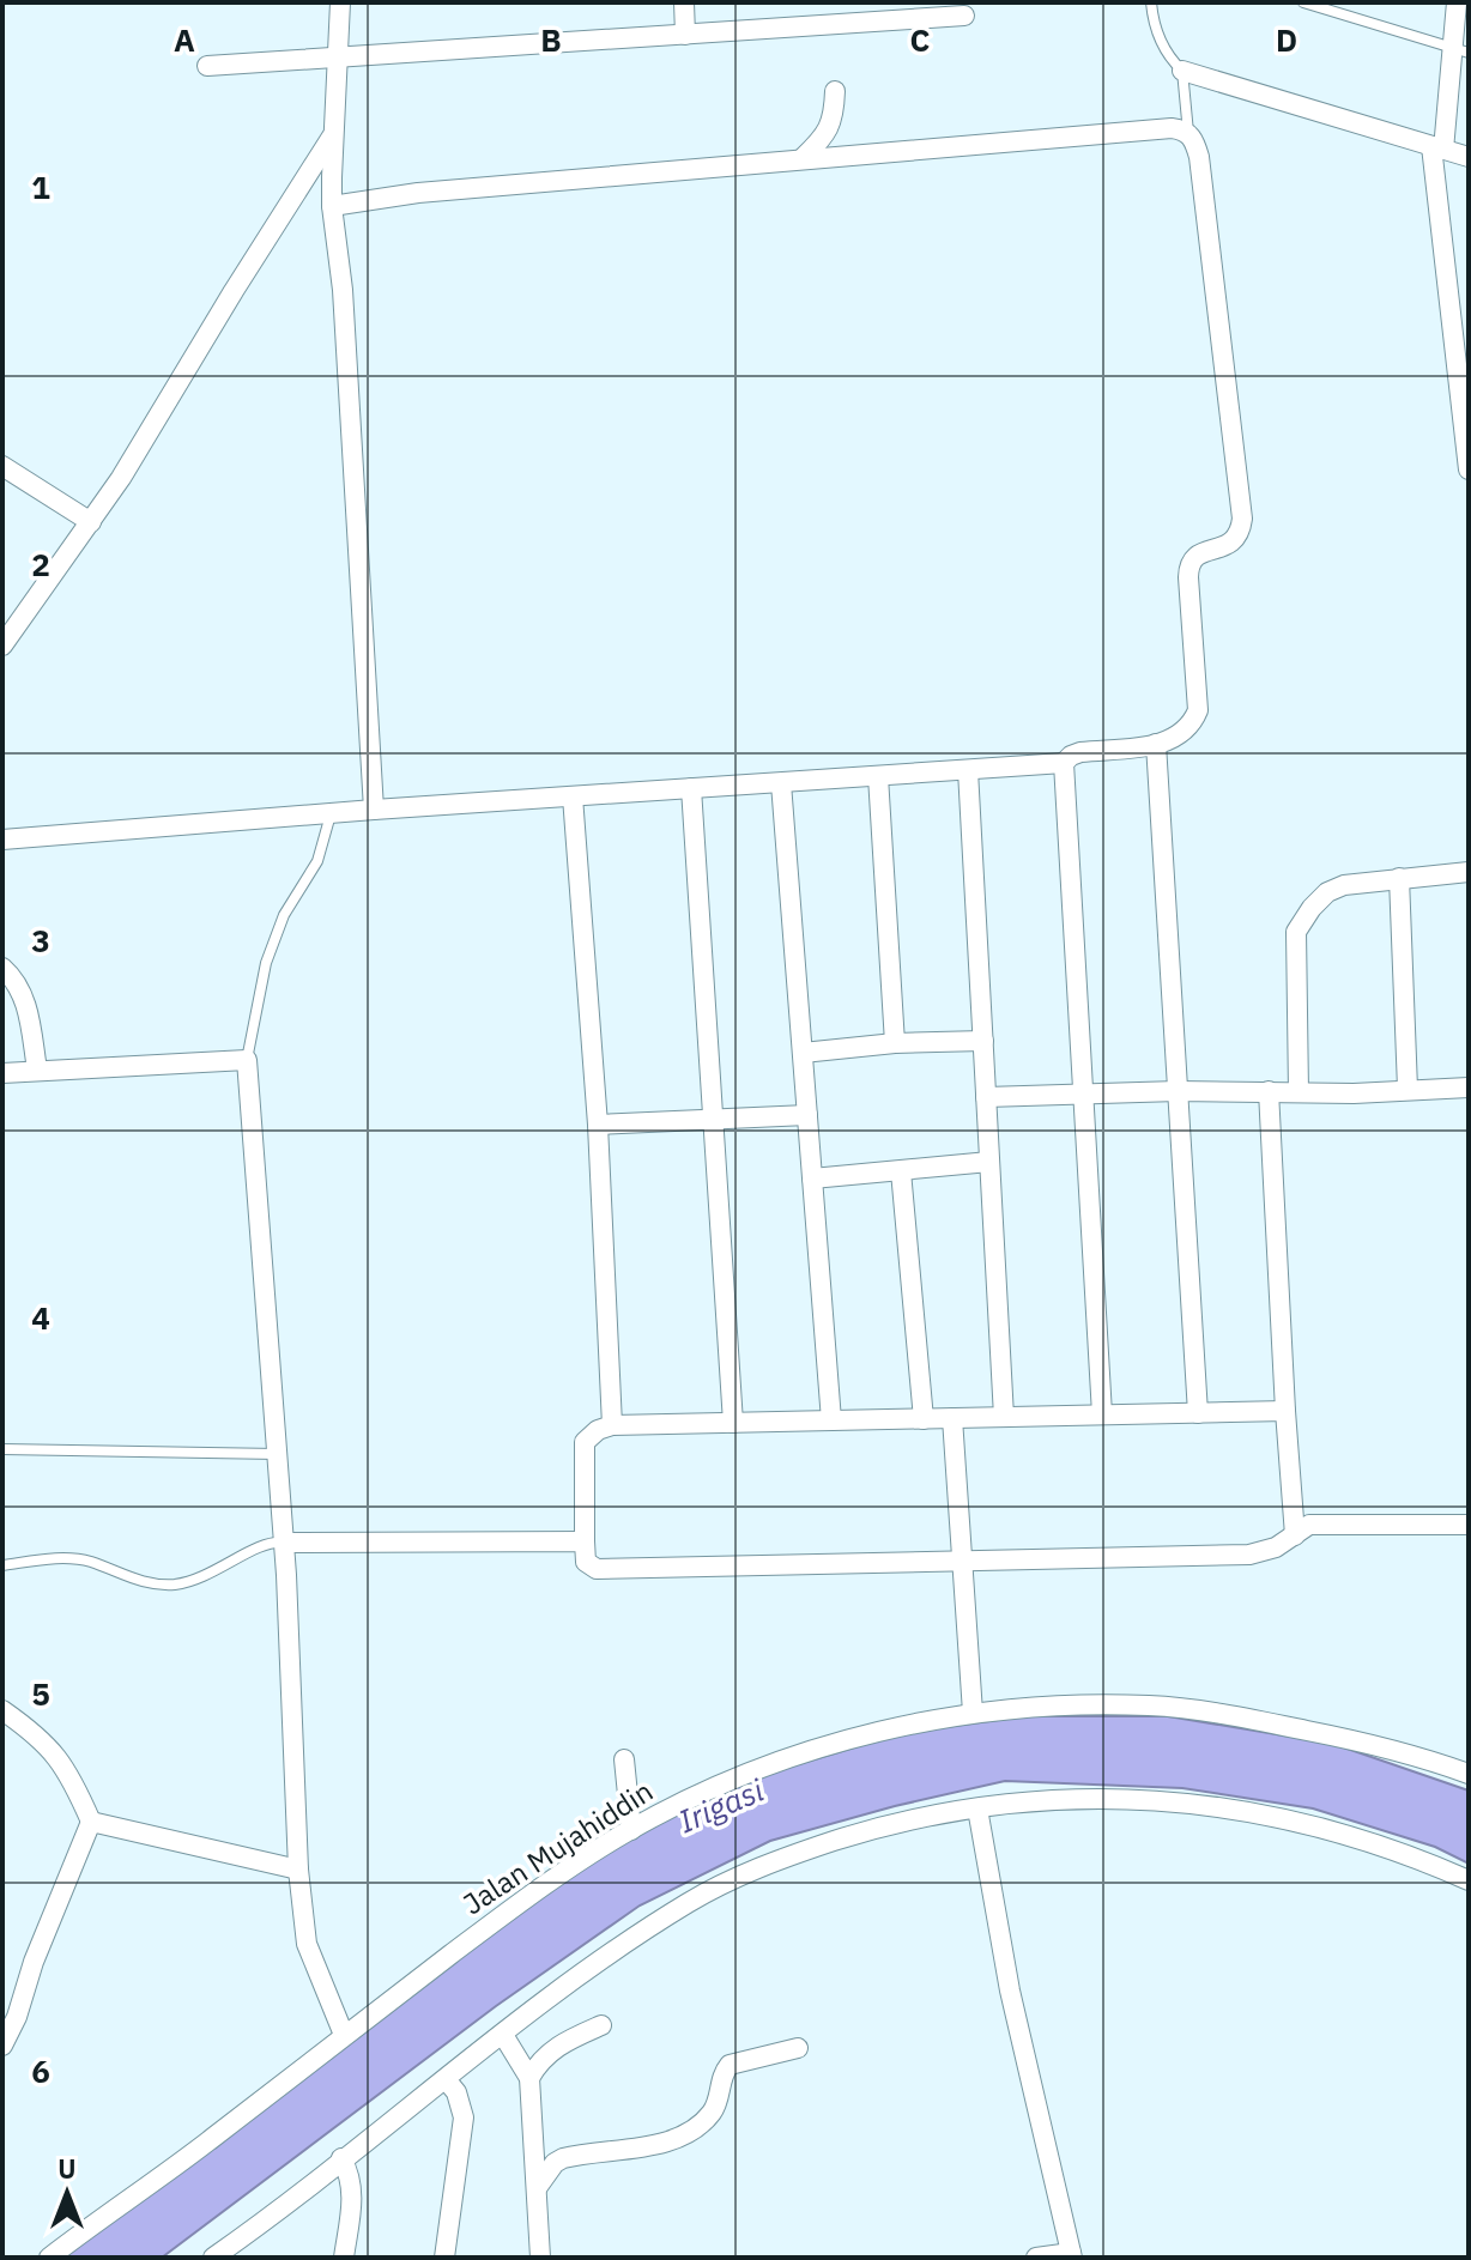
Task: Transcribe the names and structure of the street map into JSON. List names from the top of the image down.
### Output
{
  "streets": {
    "street": ["Jalan Mujahiddin"]
  },
  "water": ["Irigasi"],
  "north": "top",
  "grid": {
    "columns": [
      "A",
      "B",
      "C",
      "D"
    ],
    "rows": [
      "1",
      "2",
      "3",
      "4",
      "5",
      "6"
    ]
  }
}
